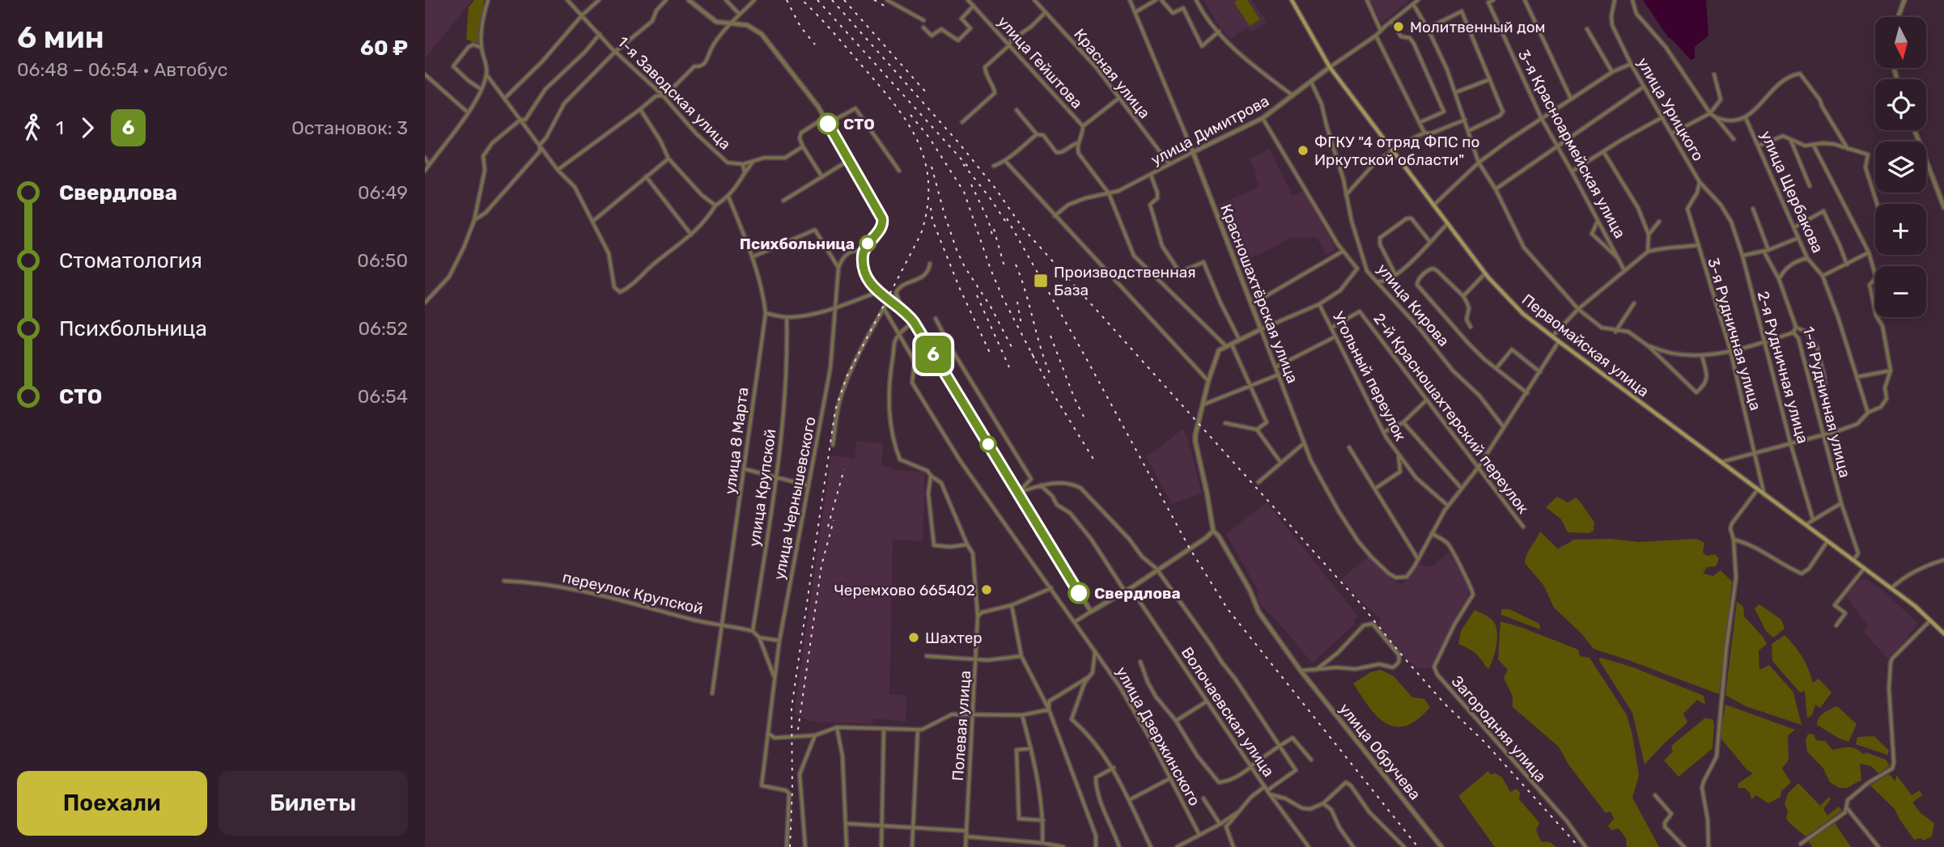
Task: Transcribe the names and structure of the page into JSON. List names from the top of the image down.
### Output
{
  "streets": {
    "main road": ["Первомайская улица"],
    "street": [
      "улица Гейштова",
      "Красная улица",
      "1-я Заводская улица",
      "улица Урицкого",
      "улица Димитрова",
      "3-я Красноармейская улица",
      "улица Щербакова",
      "Красношахтёрская улица",
      "улица Кирова",
      "3-я Рудничная улица",
      "2-я Рудничная улица",
      "Угольный переулок",
      "1-я Рудничная улица",
      "2-й Красношахтерский переулок",
      "улица 8 Марта",
      "улица Крупской",
      "улица Чернышевского",
      "переулок Крупской",
      "Волочаевская улица",
      "Полевая улица",
      "Загородняя улица",
      "улица Дзержинского",
      "улица Обручева"
    ]
  },
  "crossings": [
    ["Красная улица", "улица Димитрова"],
    ["улица Урицкого", "3-я Рудничная улица"],
    ["улица Урицкого", "2-я Рудничная улица"],
    ["улица Димитрова", "Красношахтёрская улица"],
    ["улица Димитрова", "улица Кирова"],
    ["улица Димитрова", "Первомайская улица"],
    ["3-я Рудничная улица", "Первомайская улица"],
    ["Первомайская улица", "1-я Рудничная улица"],
    ["Угольный переулок", "2-й Красношахтерский переулок"],
    ["улица 8 Марта", "переулок Крупской"]
  ],
  "places": {
    "other": [
      "Молитвенный дом",
      "СТО",
      "ФГКУ \"4 отряд ФПС по Иркутской области\"",
      "Психбольница",
      "Черемхово 665402",
      "Свердлова",
      "Шахтер"
    ],
    "transit": ["Производственная База"]
  },
  "lines": ["bus line 6"],
  "north": "bottom",
  "page": {
    "heading": ["6 мин", "06:48 – 06:54 · Автобус", "60 ₽"],
    "on_map": "6",
    "map_buttons": ["+", "−"],
    "legs": ["1", "6", "Остановок: 3"],
    "list": [
      {
        "name": "Свердлова",
        "value": "06:49"
      },
      {
        "name": "Стоматология",
        "value": "06:50"
      },
      {
        "name": "Психбольница",
        "value": "06:52"
      },
      {
        "name": "СТО",
        "value": "06:54"
      }
    ],
    "buttons": ["Поехали", "Билеты"]
  }
}
